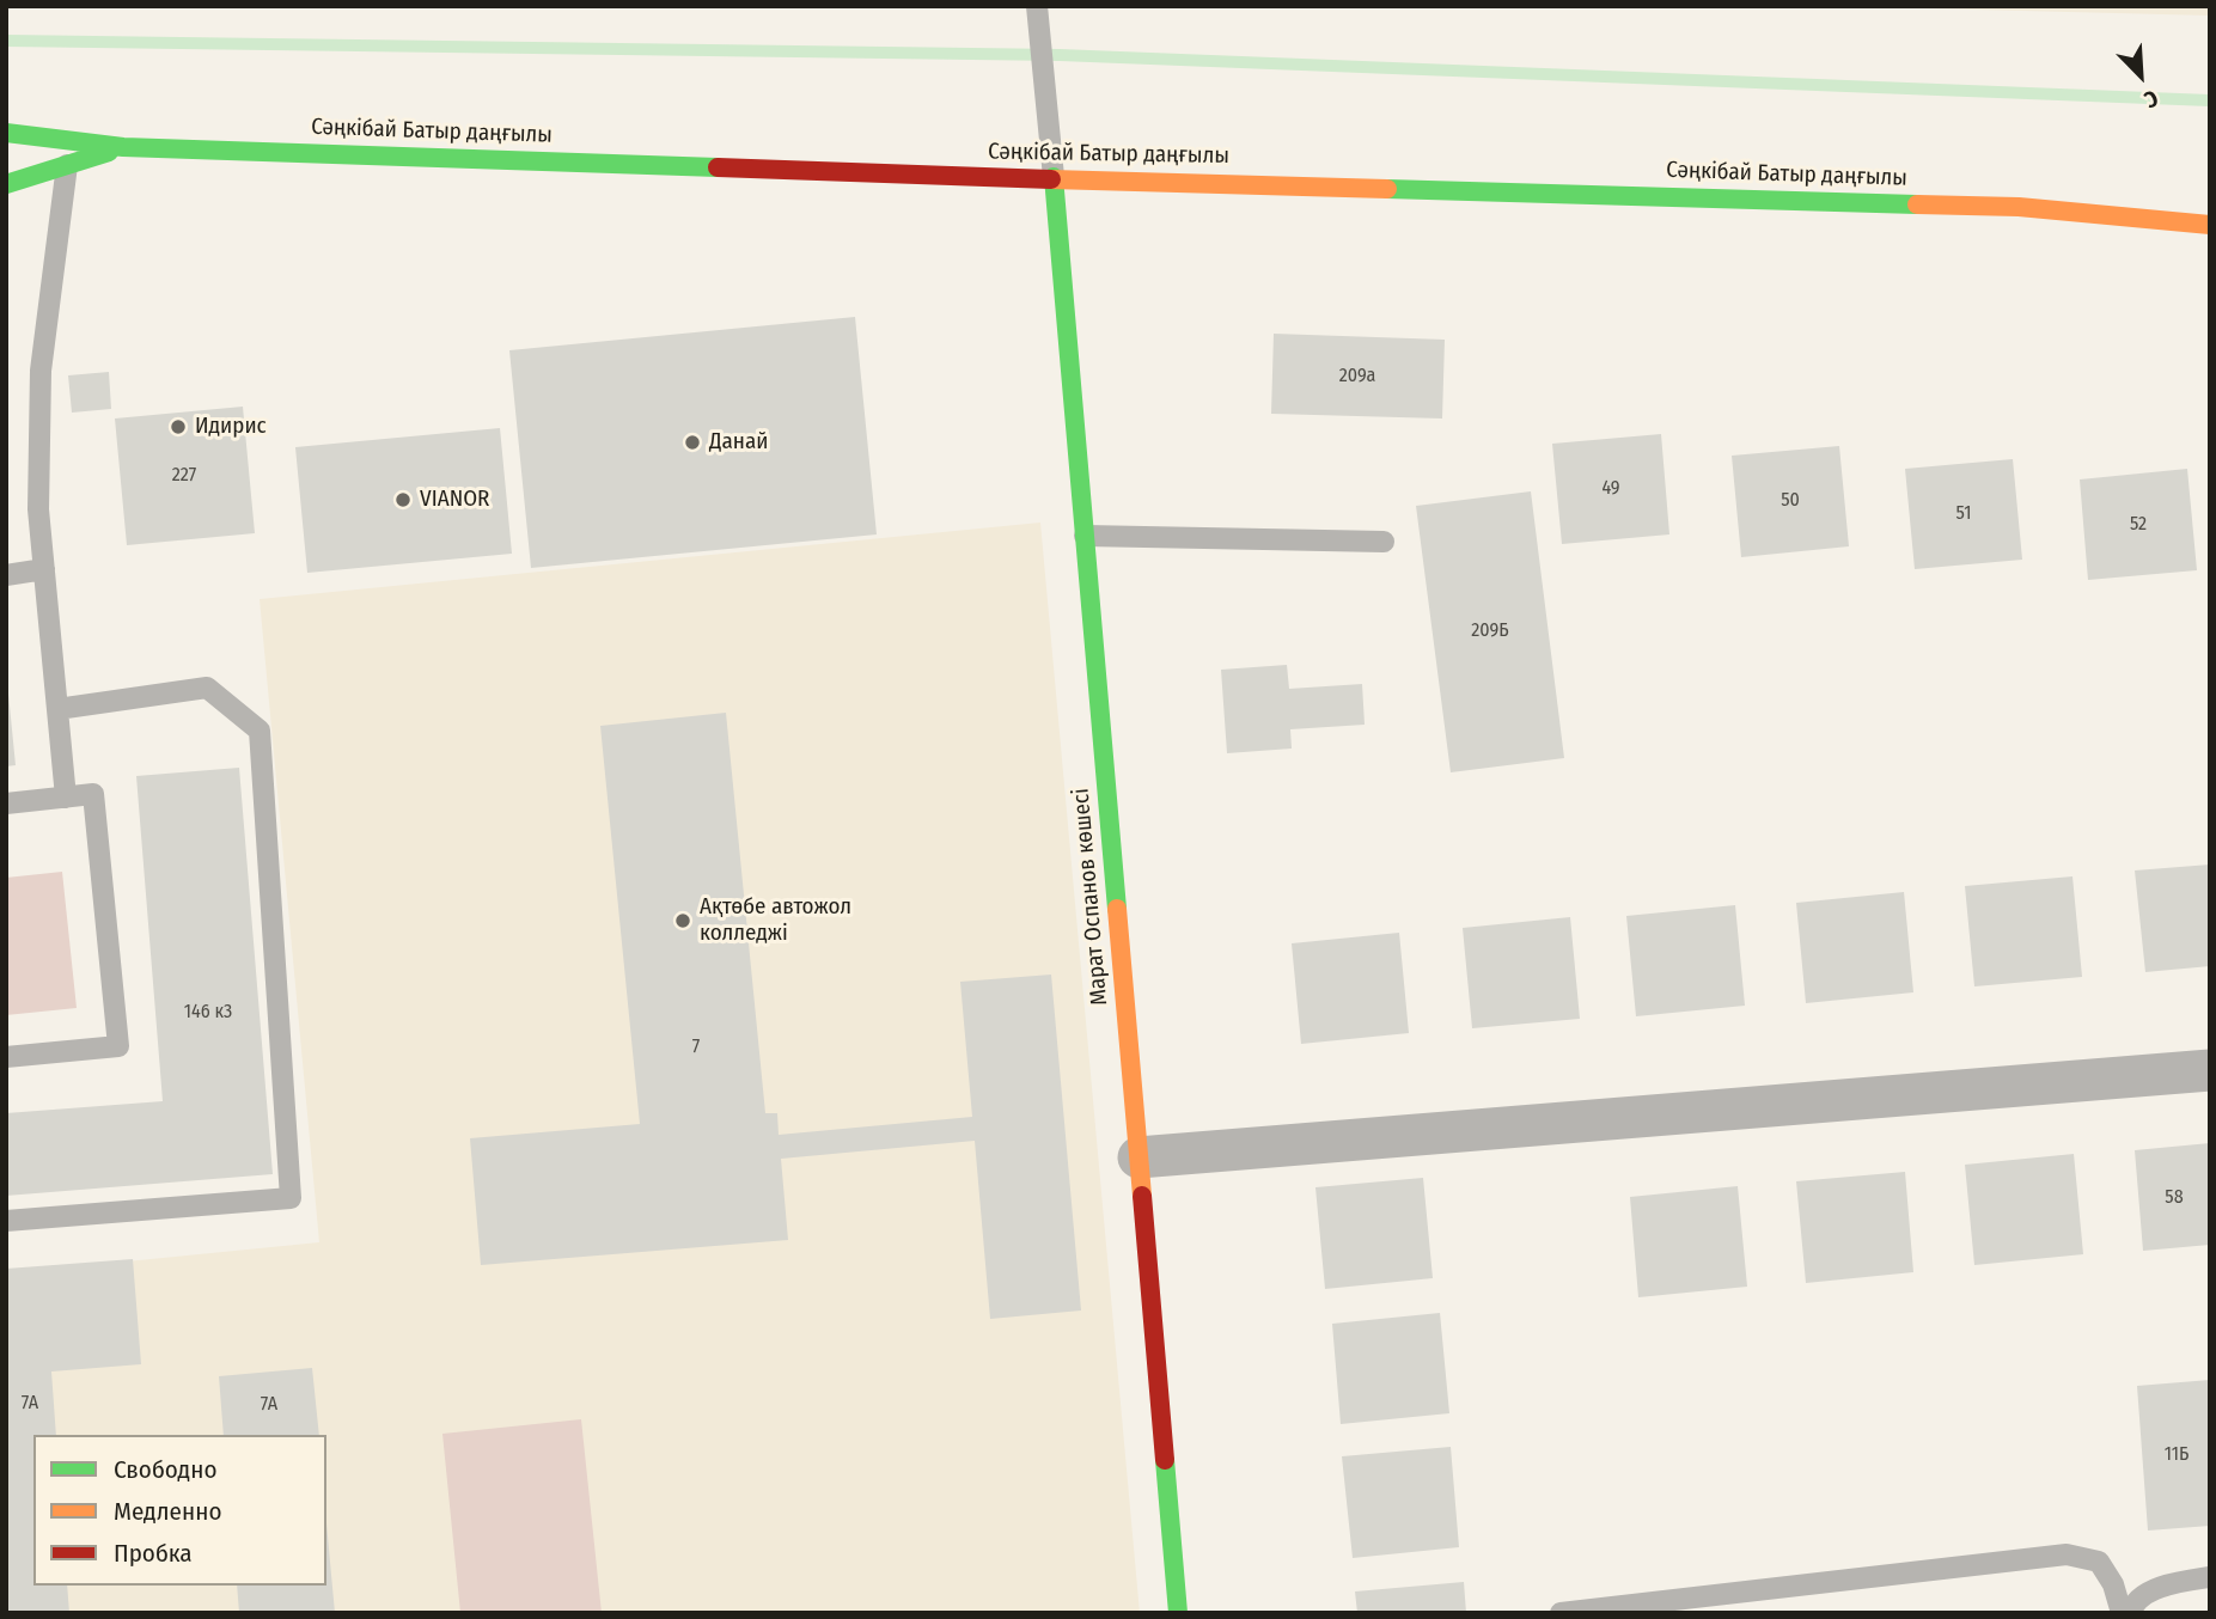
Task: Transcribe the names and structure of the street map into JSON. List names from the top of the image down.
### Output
{
  "streets": {
    "main road": ["Сәңкібай Батыр даңғылы", "Марат Оспанов көшесі"]
  },
  "crossings": [
    ["Сәңкібай Батыр даңғылы", "Марат Оспанов көшесі"]
  ],
  "places": [
    "Идирис",
    "Данай",
    "VIANOR",
    "Ақтөбе автожол колледжі"
  ],
  "house_numbers": [
    "209а",
    "227",
    "49",
    "50",
    "51",
    "52",
    "209Б",
    "146 к3",
    "7",
    "58",
    "7А",
    "7А",
    "11Б"
  ],
  "legend": ["Свободно", "Медленно", "Пробка"],
  "north": "bottom right"
}
